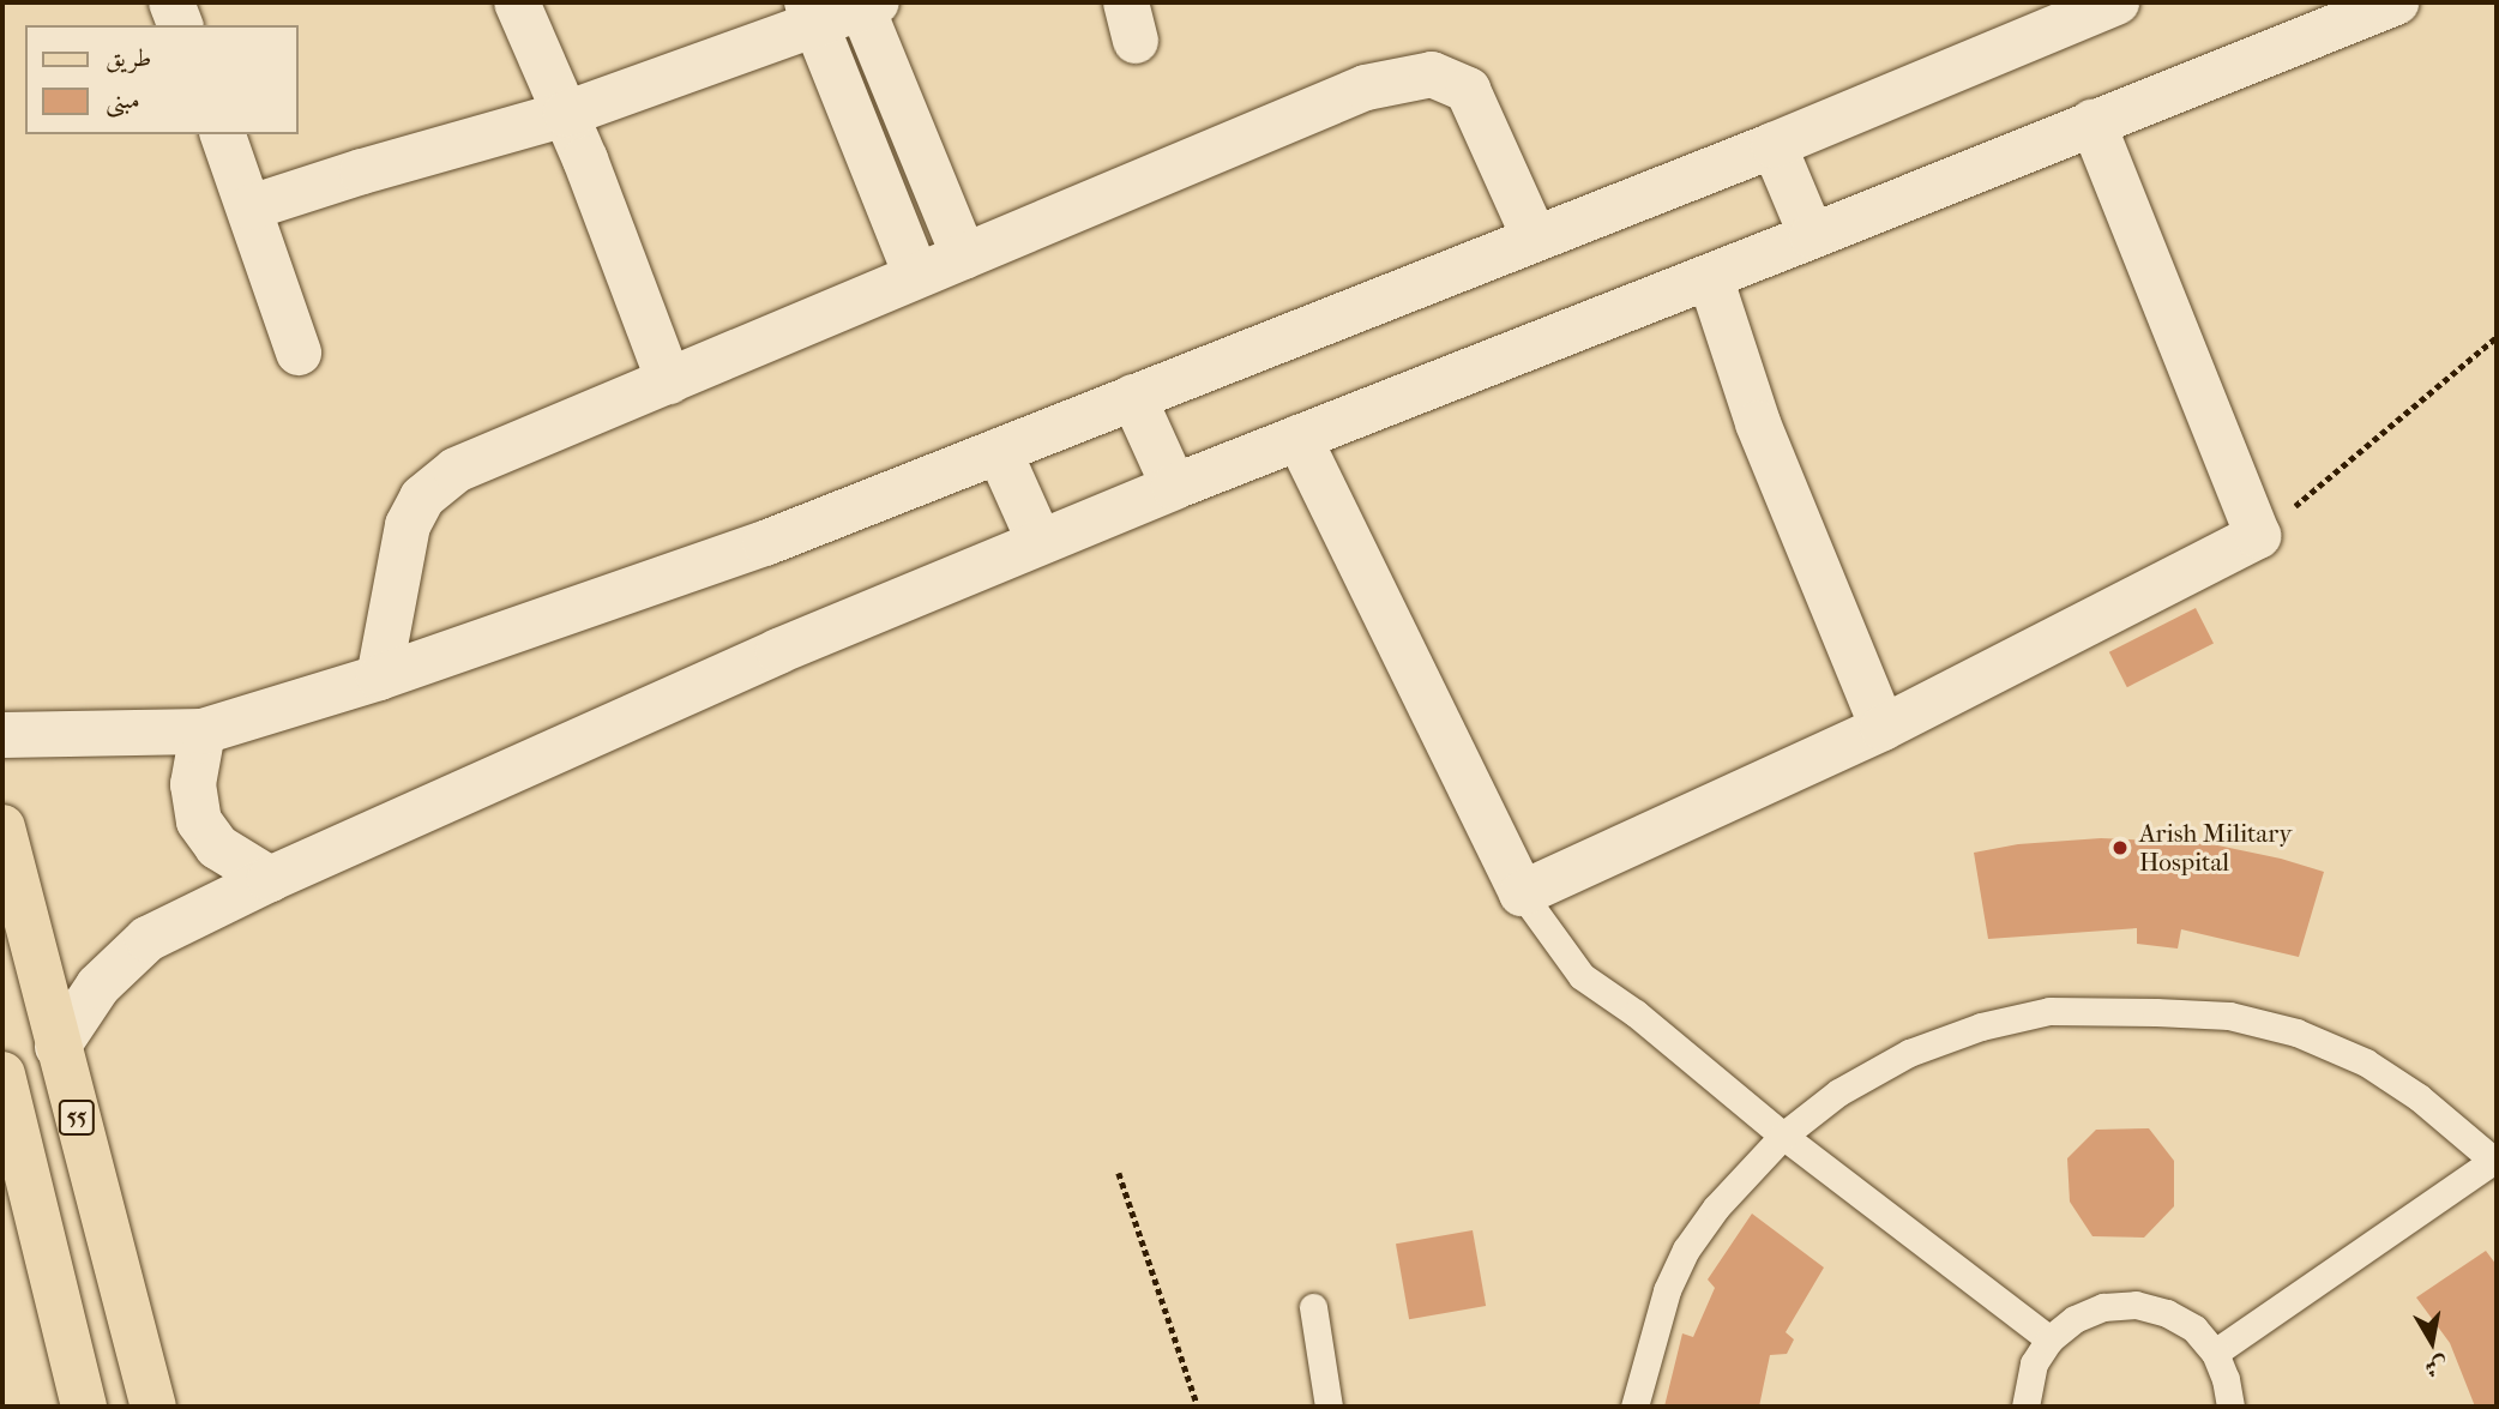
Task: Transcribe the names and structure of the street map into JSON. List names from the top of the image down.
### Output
{
  "streets": {
    "main road": ["55"]
  },
  "places": ["Arish Military Hospital"],
  "legend": ["طريق", "مبنى"],
  "north": "bottom"
}
